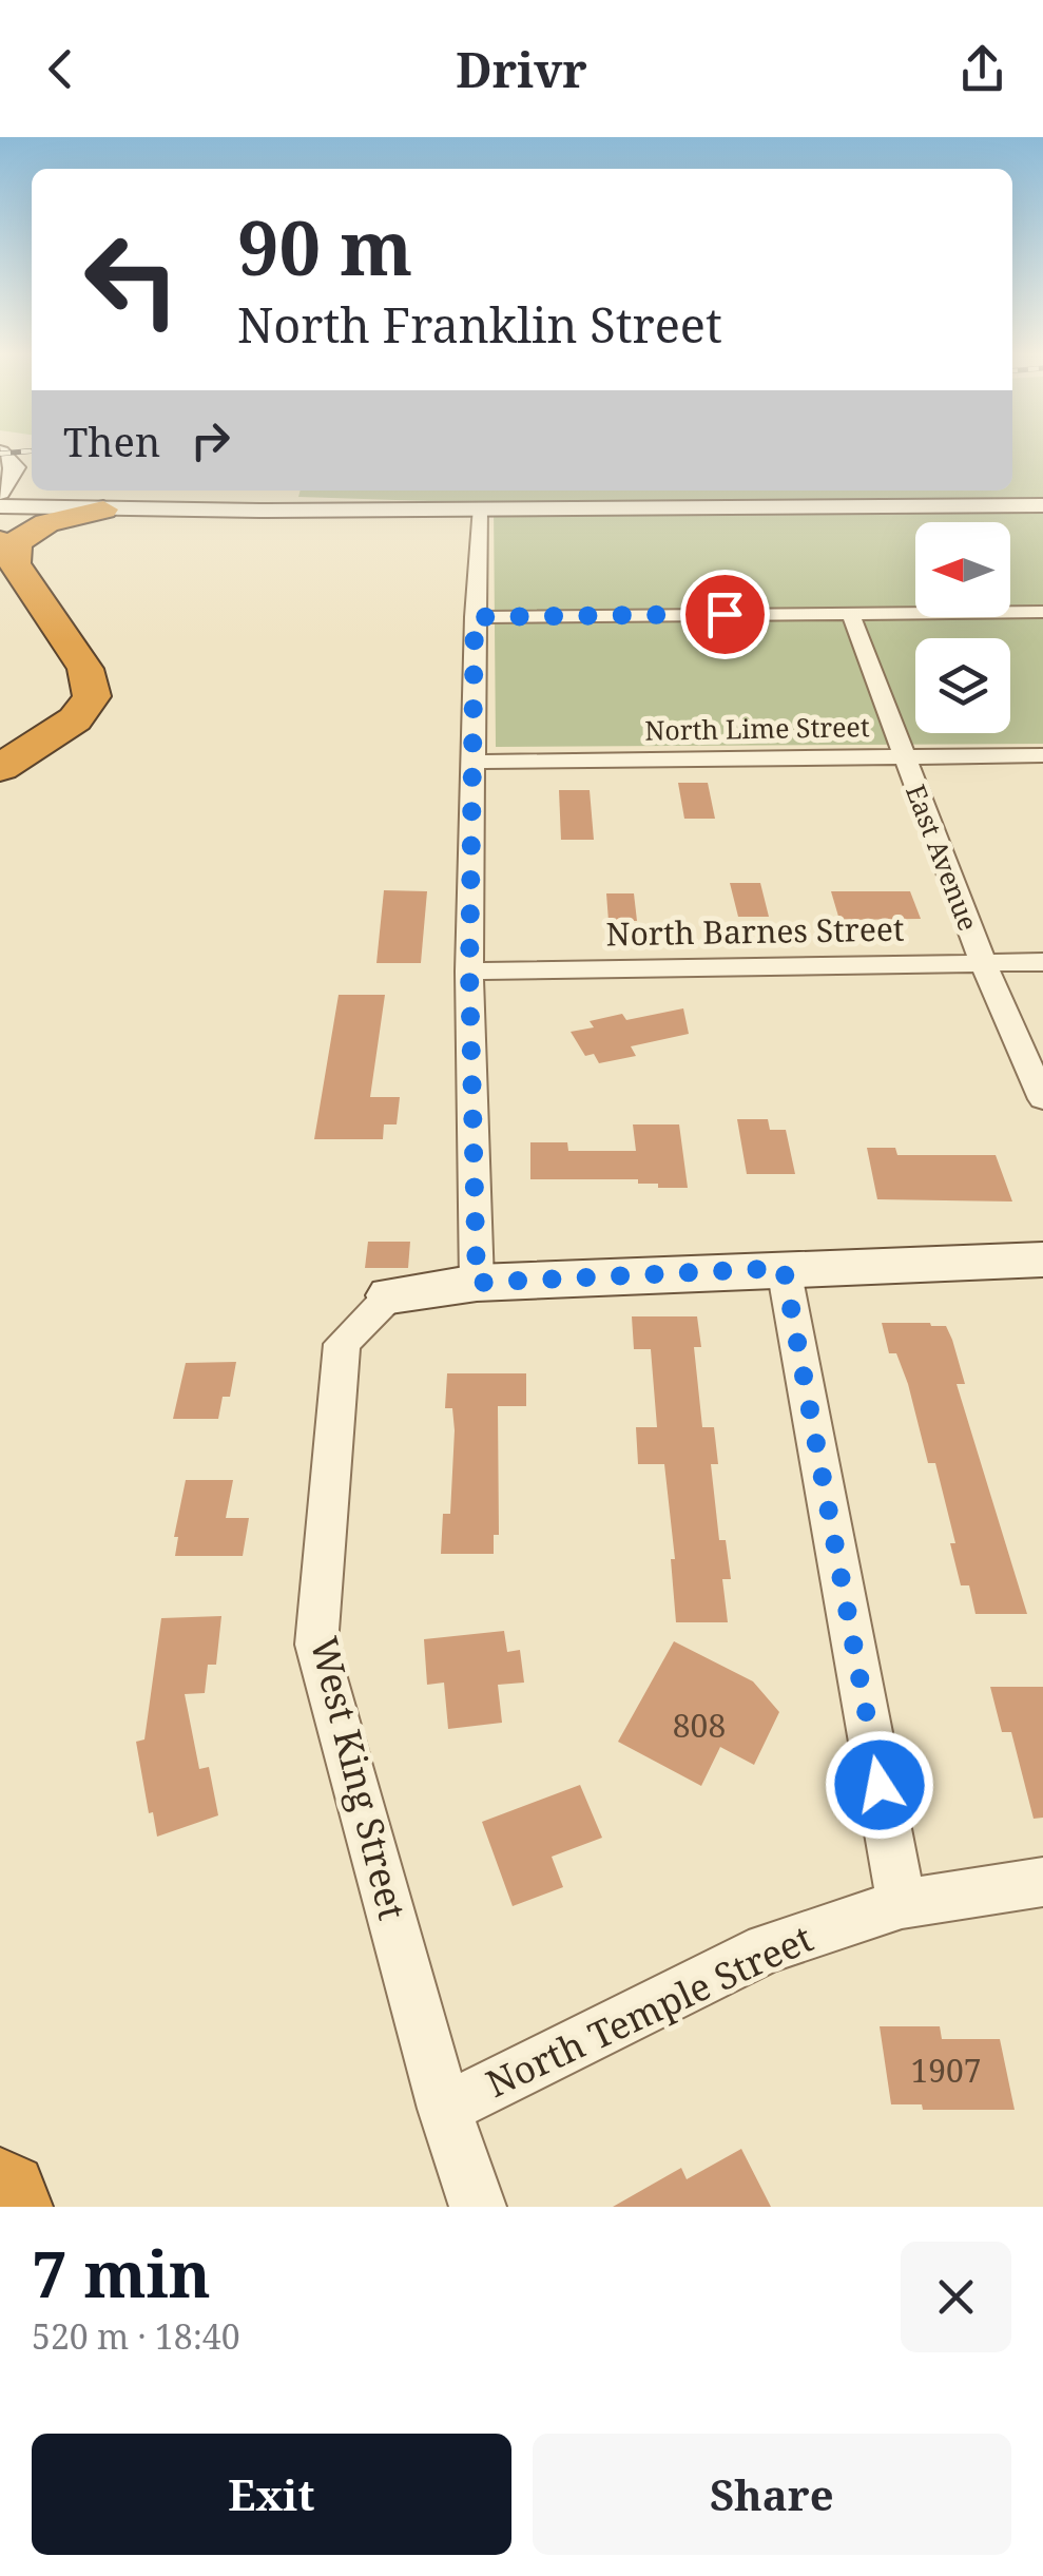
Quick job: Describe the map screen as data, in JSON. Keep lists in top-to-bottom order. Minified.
{"streets":{"street":["North Lime Street","East Avenue","North Barnes Street","West King Street","North Temple Street"]},"crossings":[["North Lime Street","East Avenue"],["East Avenue","North Barnes Street"],["West King Street","North Temple Street"]],"house_numbers":["808","1907"],"north":"left","page":{"header":"Drivr","turn":["90 m","North Franklin Street"],"then":"Then","heading":["7 min","520 m · 18:40"],"buttons":["Exit","Share"]}}
